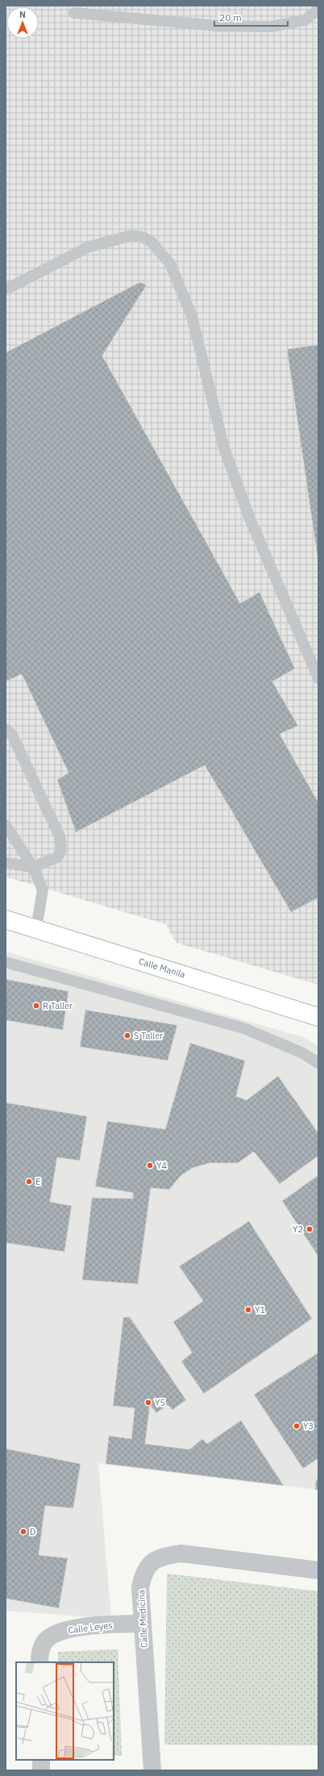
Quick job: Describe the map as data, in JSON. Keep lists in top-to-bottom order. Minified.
{"streets":{"street":["Calle Manila","Calle Medicina","Calle Leyes"]},"crossings":[["Calle Medicina","Calle Leyes"]],"places":["R Taller","S Taller","Y4","E","Y2","Y1","Y5","Y3","D"],"scale_bar":"20 m","north":"top"}
